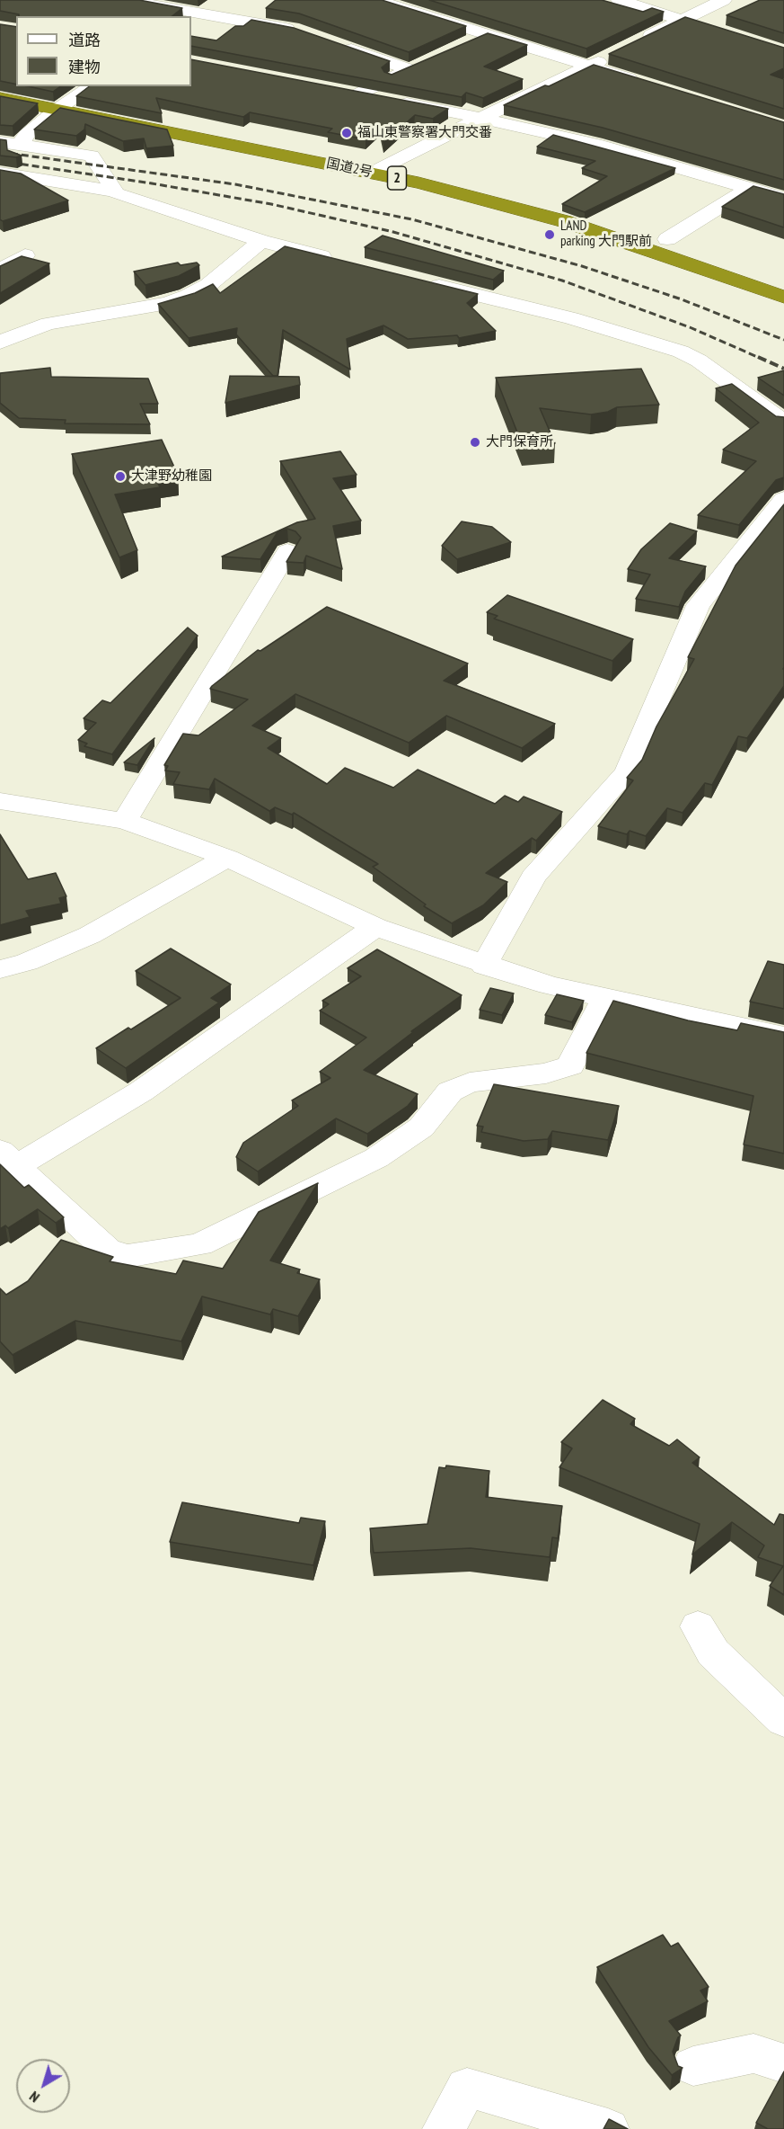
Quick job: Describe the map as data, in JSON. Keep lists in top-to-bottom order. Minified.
{"streets":{"highway":["国道2号","2"]},"places":["福山東警察署大門交番","LAND parking 大門駅前","大門保育所","大津野幼稚園"],"legend":["道路","建物"],"north":"bottom left"}
